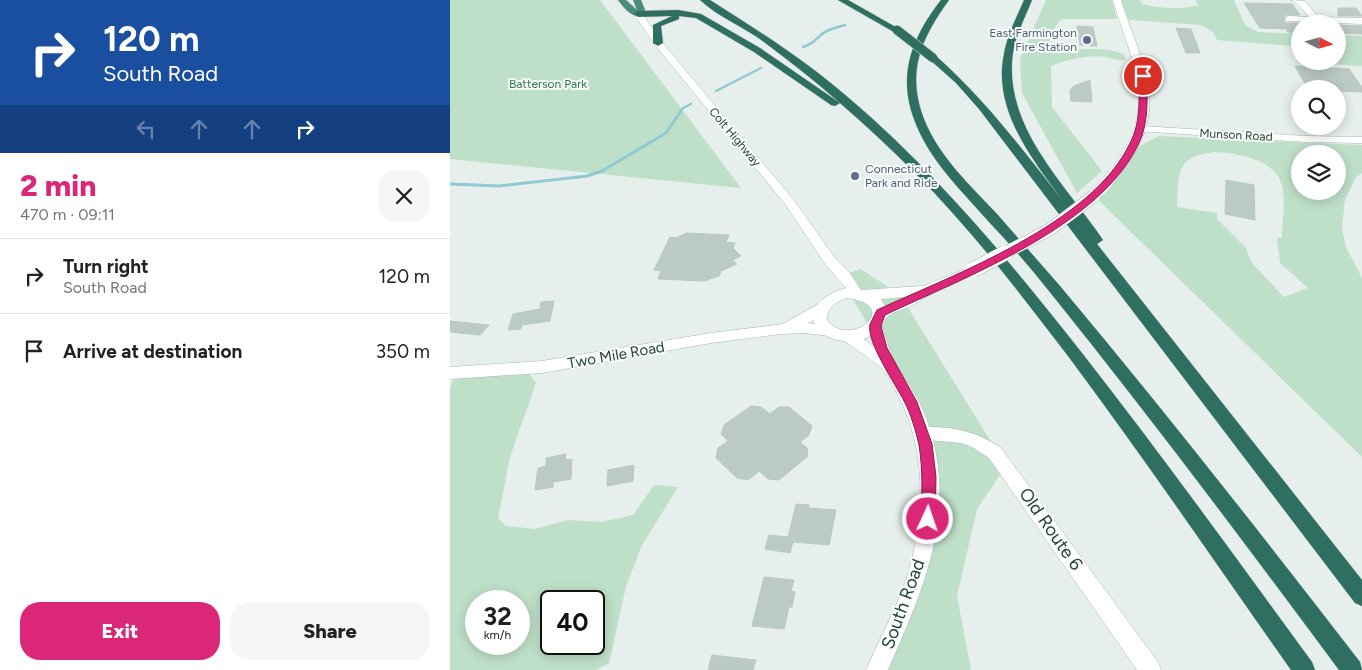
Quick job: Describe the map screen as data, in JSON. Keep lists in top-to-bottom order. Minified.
{"streets":{"highway":["Colt Highway"],"main road":["Munson Road","Two Mile Road","Old Route 6","South Road"]},"crossings":[["Colt Highway","Two Mile Road"],["Colt Highway","South Road"],["Two Mile Road","South Road"],["Old Route 6","South Road"]],"parks":["Batterson Park"],"places":["East Farmington Fire Station","Connecticut Park and Ride"],"north":"right","page":{"turn":["120 m","South Road"],"heading":["2 min","470 m · 09:11"],"list":[{"name":"Turn right","note":"South Road","value":"120 m"},{"name":"Arrive at destination","value":"350 m"}],"speed":"32 km/h","limit":"40","buttons":["Exit","Share"]}}
